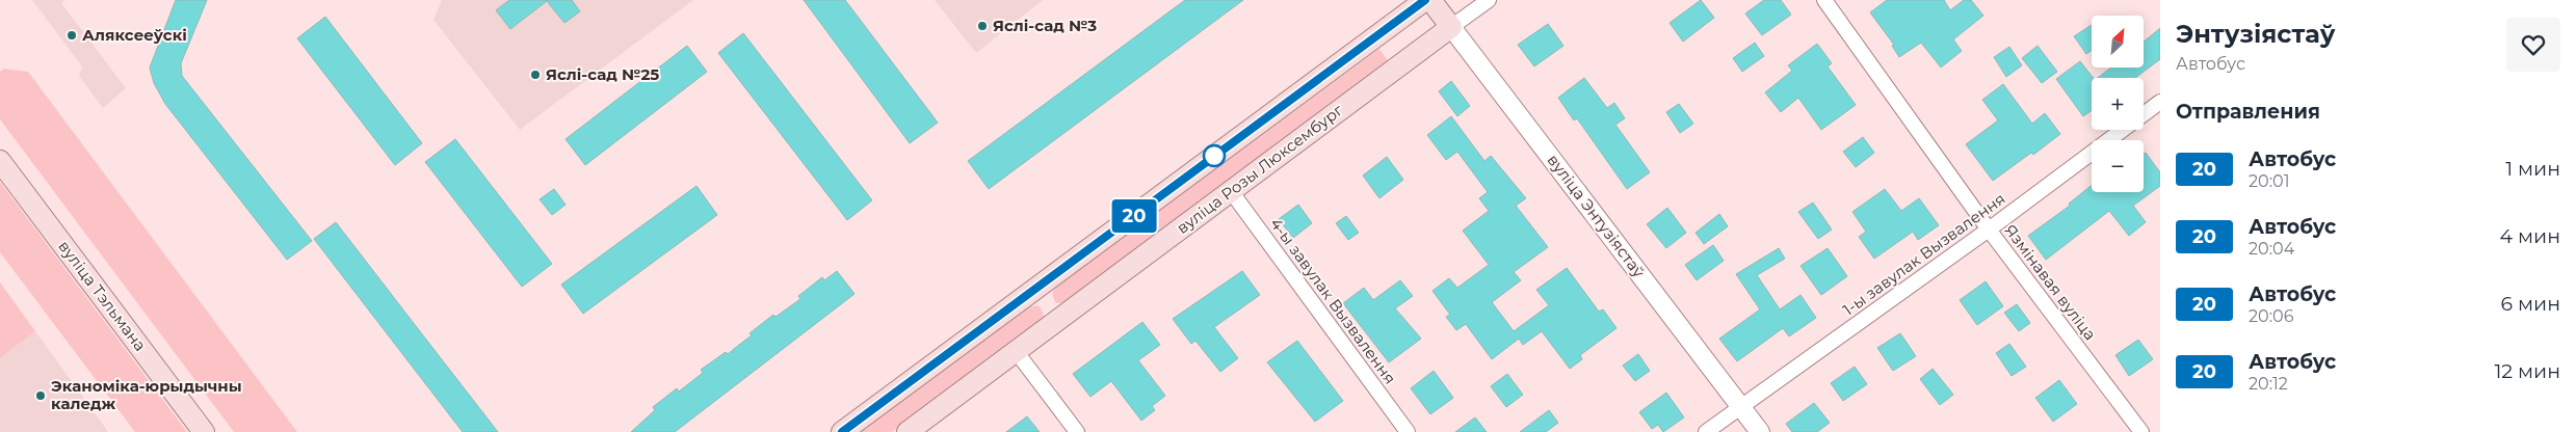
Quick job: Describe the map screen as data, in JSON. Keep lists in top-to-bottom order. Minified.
{"streets":{"main road":["вуліца Розы Люксембург","вуліца Энтузіястаў","вуліца Тэльмана"],"street":["1-ы завулак Вызвалення","Язмінавая вуліца","4-ы завулак Вызвалення"]},"crossings":[["вуліца Розы Люксембург","вуліца Энтузіястаў"],["вуліца Розы Люксембург","4-ы завулак Вызвалення"],["вуліца Энтузіястаў","1-ы завулак Вызвалення"],["1-ы завулак Вызвалення","Язмінавая вуліца"]],"places":["Яслі-сад №3","Аляксееўскі","Яслі-сад №25","Эканоміка-юрыдычны каледж"],"lines":["bus line 20"],"north":"top right","page":{"on_map":"20","heading":[["Энтузіястаў","Автобус"],"Отправления"],"map_buttons":["+","−"],"list":[{"mark":"20","name":"Автобус","note":"20:01","value":"1 мин"},{"mark":"20","name":"Автобус","note":"20:04","value":"4 мин"},{"mark":"20","name":"Автобус","note":"20:06","value":"6 мин"},{"mark":"20","name":"Автобус","note":"20:12","value":"12 мин"}]}}
